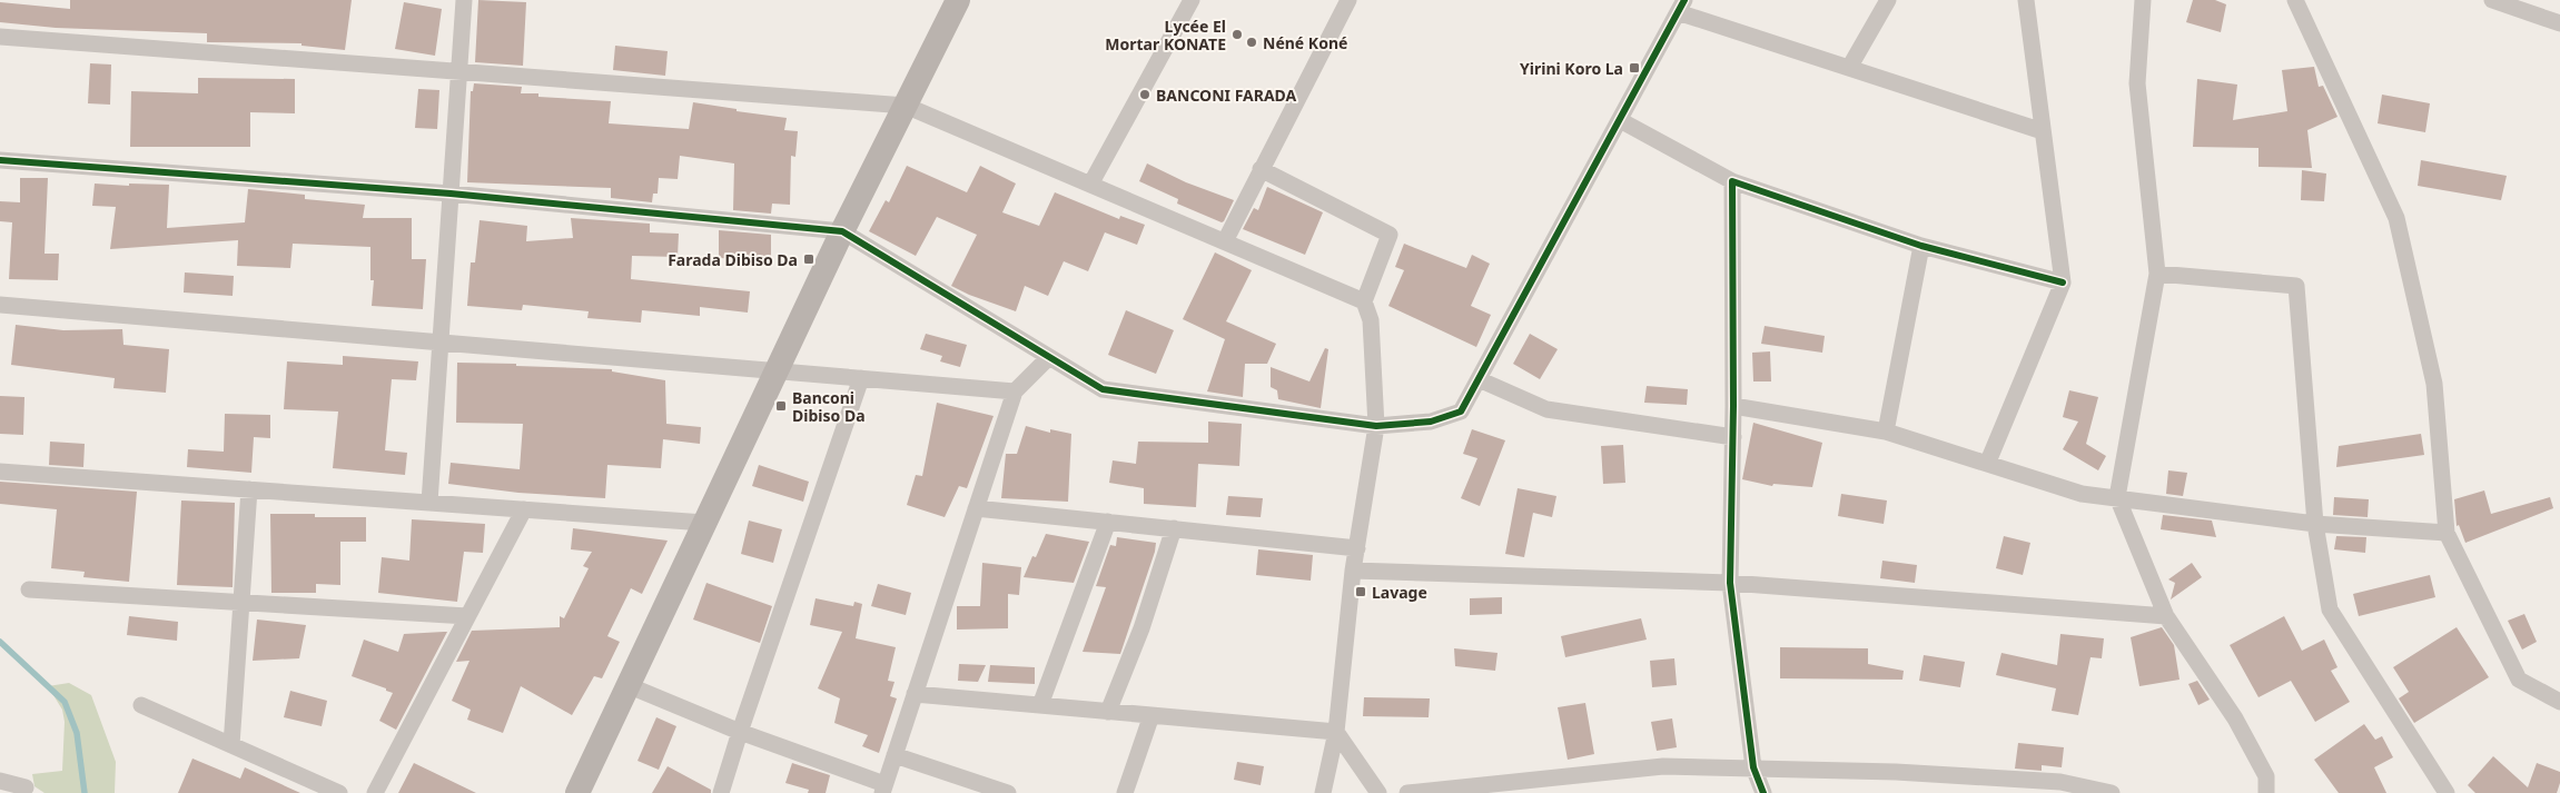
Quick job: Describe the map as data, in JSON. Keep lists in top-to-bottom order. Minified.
{"places":{"other":["Lycée El Mortar KONATE","Néné Koné","BANCONI FARADA"],"transit":["Yirini Koro La","Farada Dibiso Da","Banconi Dibiso Da","Lavage"]}}
